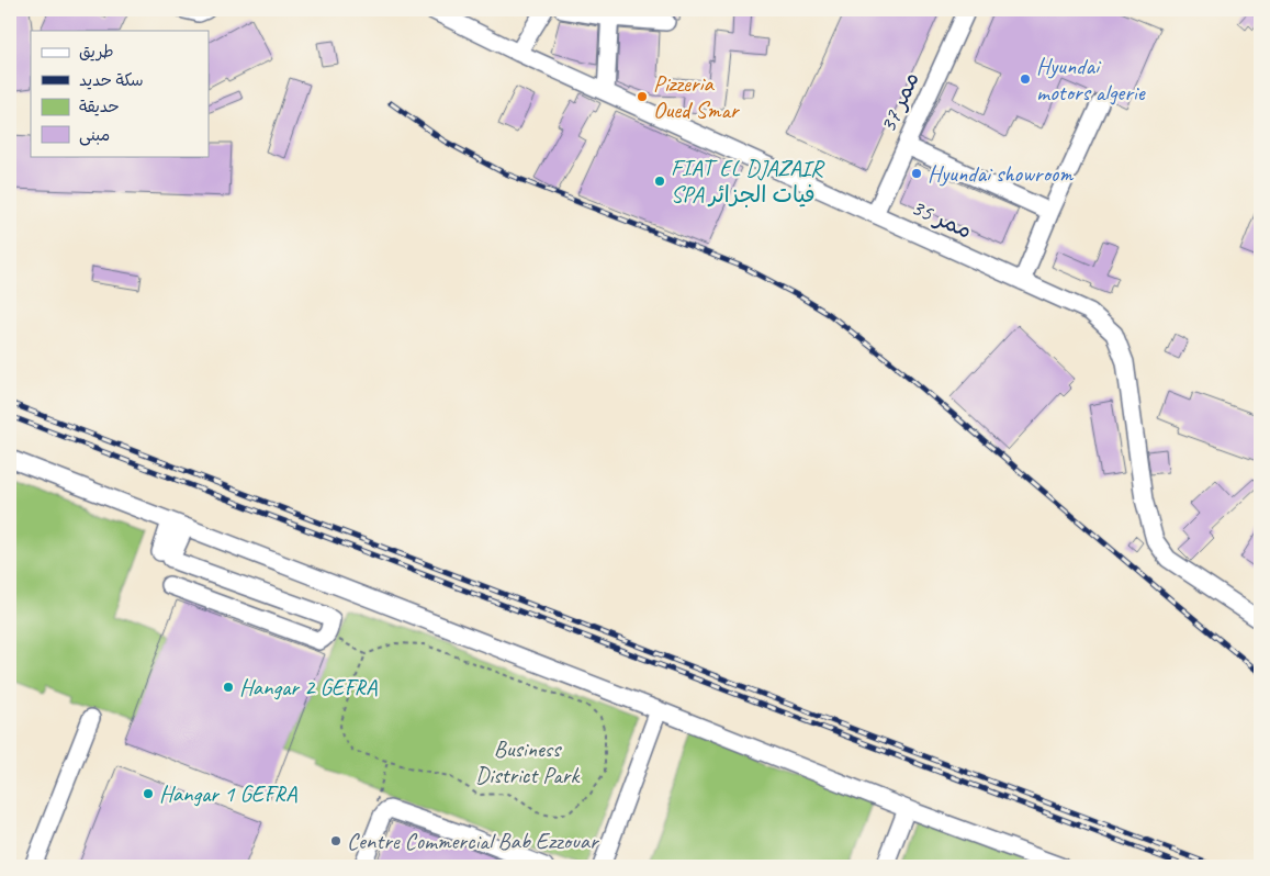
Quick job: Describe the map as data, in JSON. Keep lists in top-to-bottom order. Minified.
{"streets":{"street":["ممر 37","ممر 35"]},"crossings":[["ممر 37","ممر 35"]],"parks":["Business District Park"],"places":["Hyundai motors algerie","Pizzeria Oued Smar","Hyundai showroom","FIAT EL DJAZAIR SPA فيات الجزائر","Hangar 2 GEFRA","Hangar 1 GEFRA","Centre Commercial Bab Ezzouar"],"legend":["طريق","سكة حديد","حديقة","مبنى"]}
